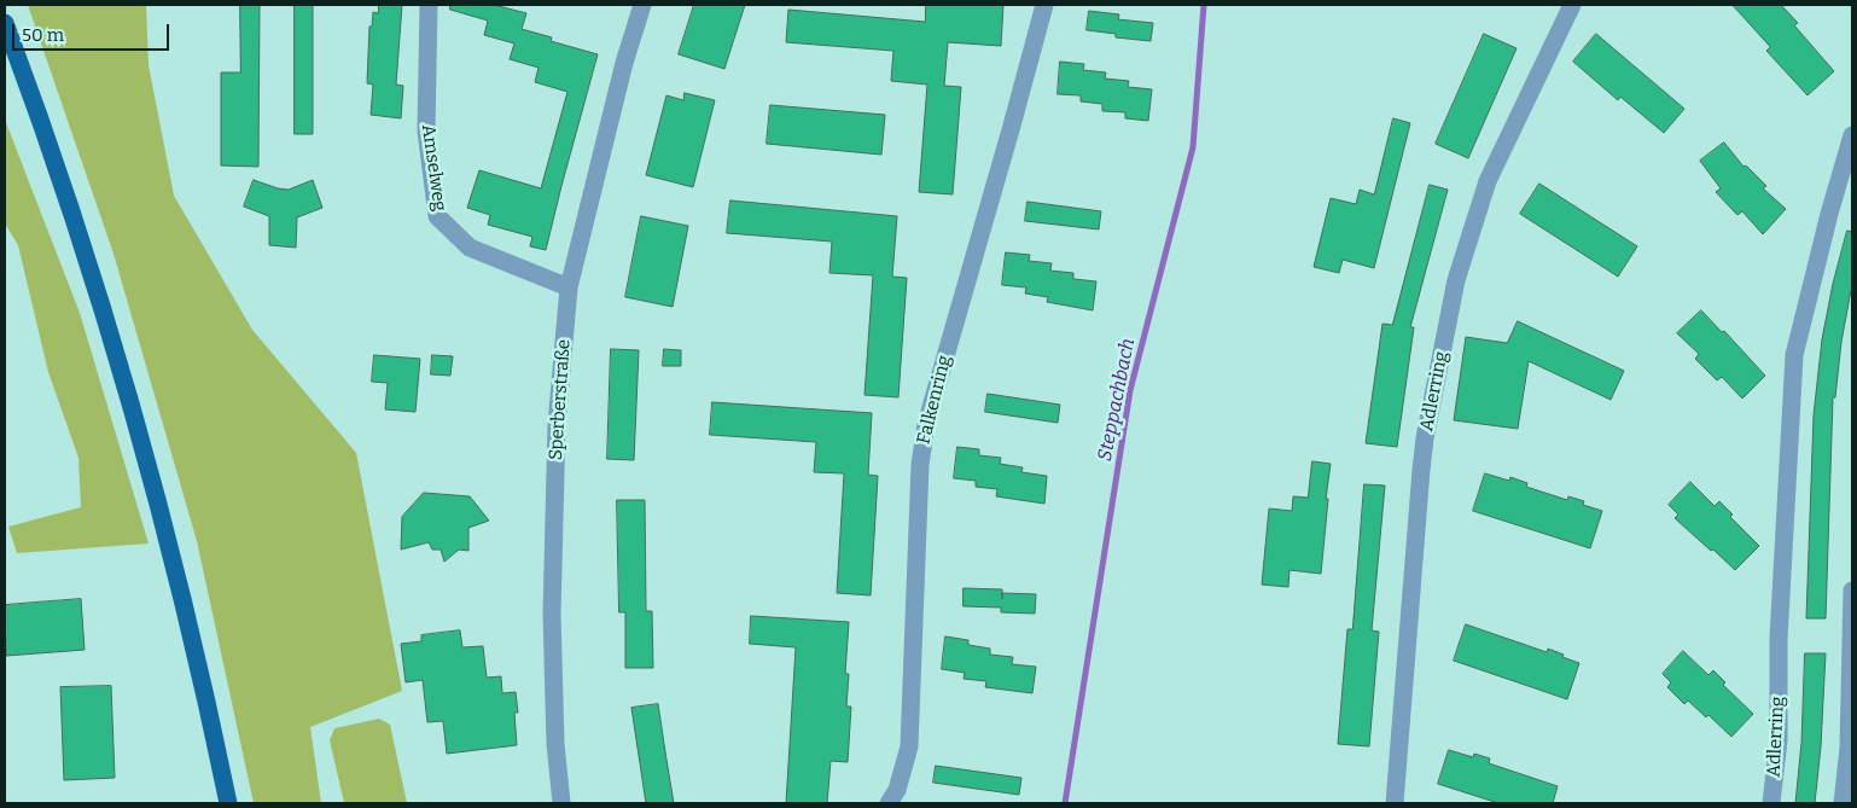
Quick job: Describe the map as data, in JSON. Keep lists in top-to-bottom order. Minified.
{"streets":{"street":["Amselweg","Adlerring","Sperberstraße","Falkenring"]},"crossings":[["Amselweg","Sperberstraße"]],"water":["Steppachbach"],"scale_bar":"50 m"}
